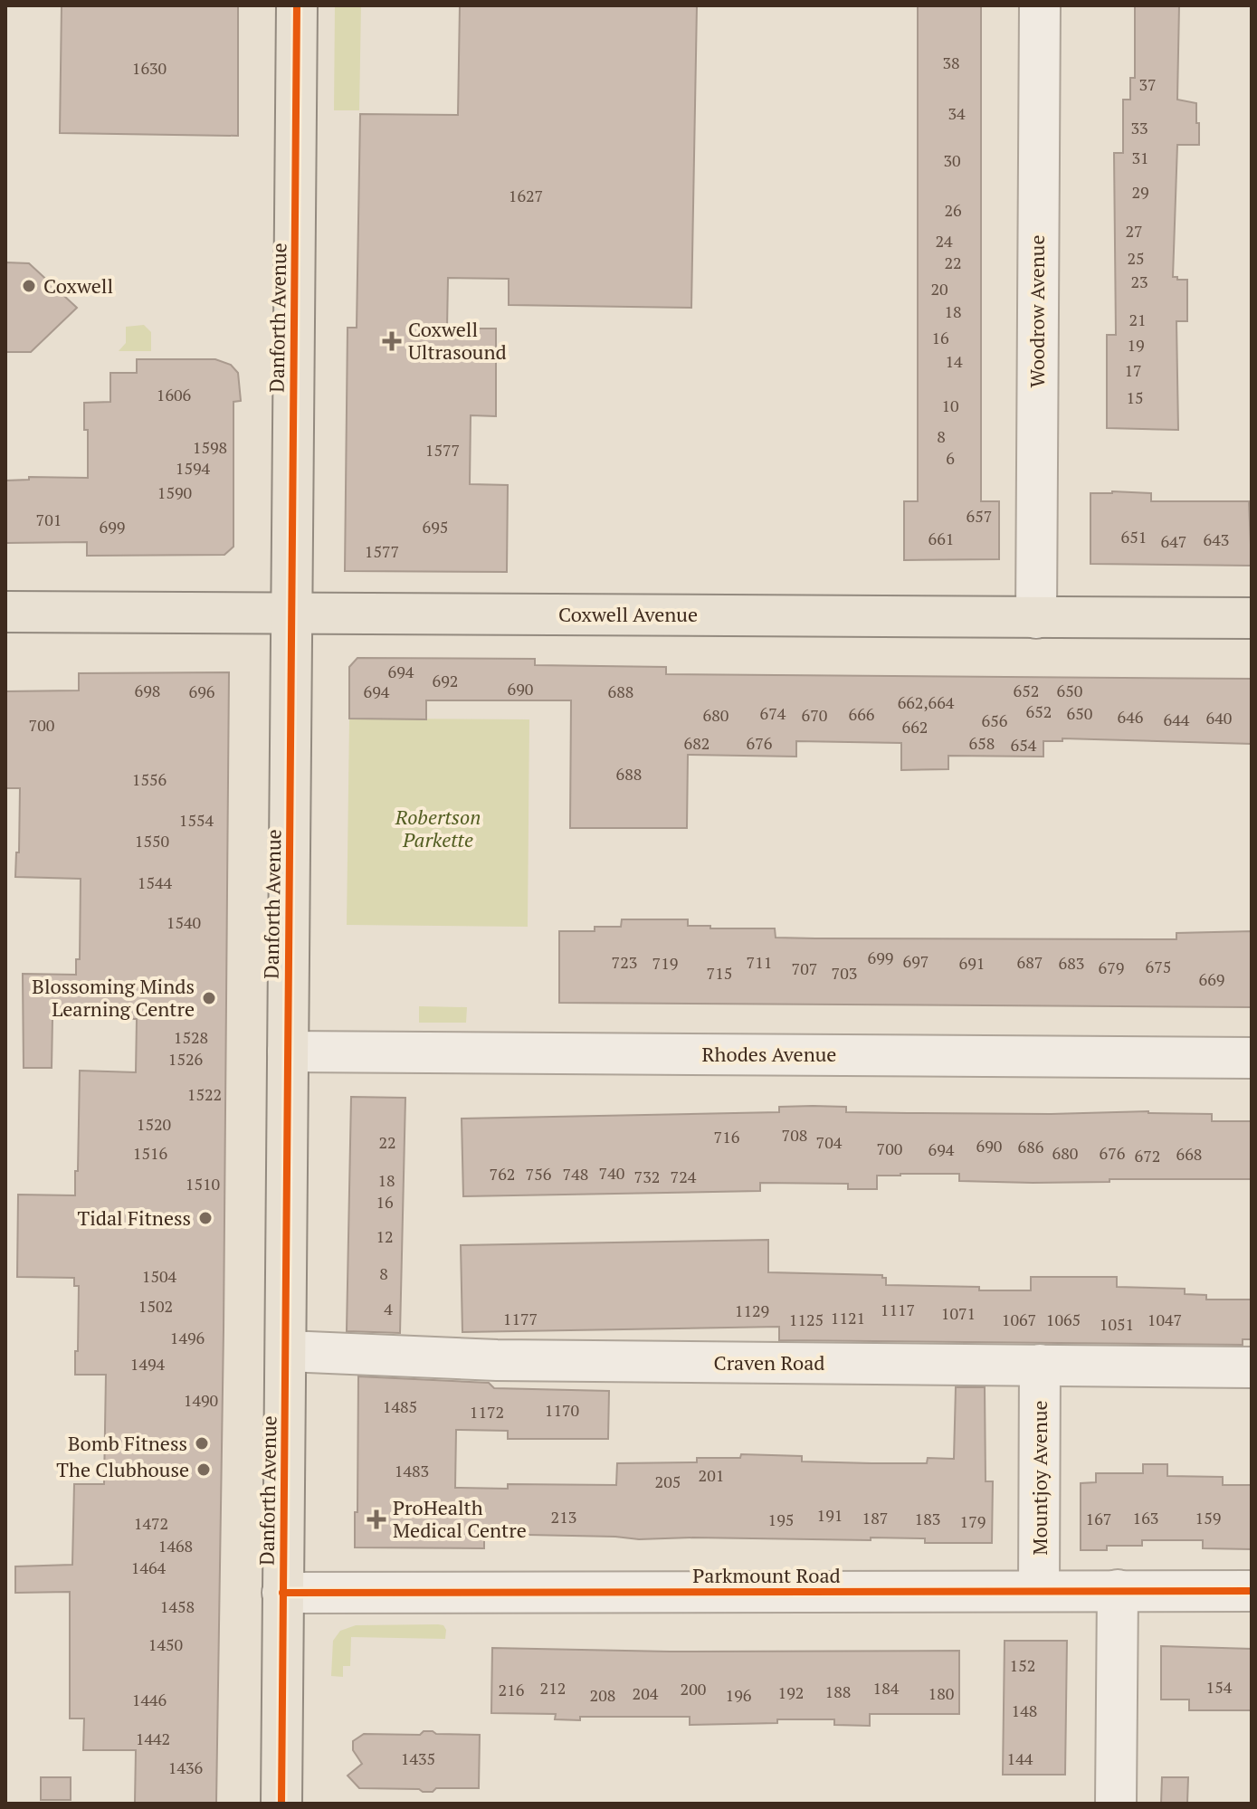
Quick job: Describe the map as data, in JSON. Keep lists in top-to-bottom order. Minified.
{"streets":{"main road":["Danforth Avenue","Coxwell Avenue"],"street":["Woodrow Avenue","Rhodes Avenue","Craven Road","Mountjoy Avenue","Parkmount Road"]},"crossings":[["Woodrow Avenue","Coxwell Avenue"],["Danforth Avenue","Coxwell Avenue"],["Danforth Avenue","Rhodes Avenue"],["Danforth Avenue","Craven Road"],["Danforth Avenue","Parkmount Road"],["Craven Road","Mountjoy Avenue"],["Mountjoy Avenue","Parkmount Road"]],"parks":["Robertson Parkette"],"places":{"other":["Coxwell","Blossoming Minds Learning Centre","Tidal Fitness","Bomb Fitness","The Clubhouse"],"health":["Coxwell Ultrasound","ProHealth Medical Centre"]},"house_numbers":["38","1630","37","34","33","31","30","29","1627","26","27","24","25","22","23","20","18","21","16","19","14","17","1606","15","10","8","1598","1577","6","1594","1590","657","701","699","695","651","661","643","647","1577","694","692","690","698","652","650","696","694","688","662,664","652","674","650","666","680","670","646","640","644","656","700","662","682","676","658","654","688","1556","1554","1550","1544","1540","699","697","723","711","687","719","691","683","675","679","707","715","703","669","1528","1526","1522","1520","708","716","22","704","690","686","700","694","1516","680","676","668","672","740","762","756","748","732","724","18","1510","16","12","8","1504","1502","4","1117","1129","1071","1121","1177","1125","1067","1065","1047","1051","1496","1494","1490","1485","1170","1172","1483","201","205","191","213","187","163","159","183","167","195","179","1472","1468","1464","1458","1450","152","154","212","184","200","216","188","192","204","180","208","196","1446","148","1442","1435","144","1436"]}
